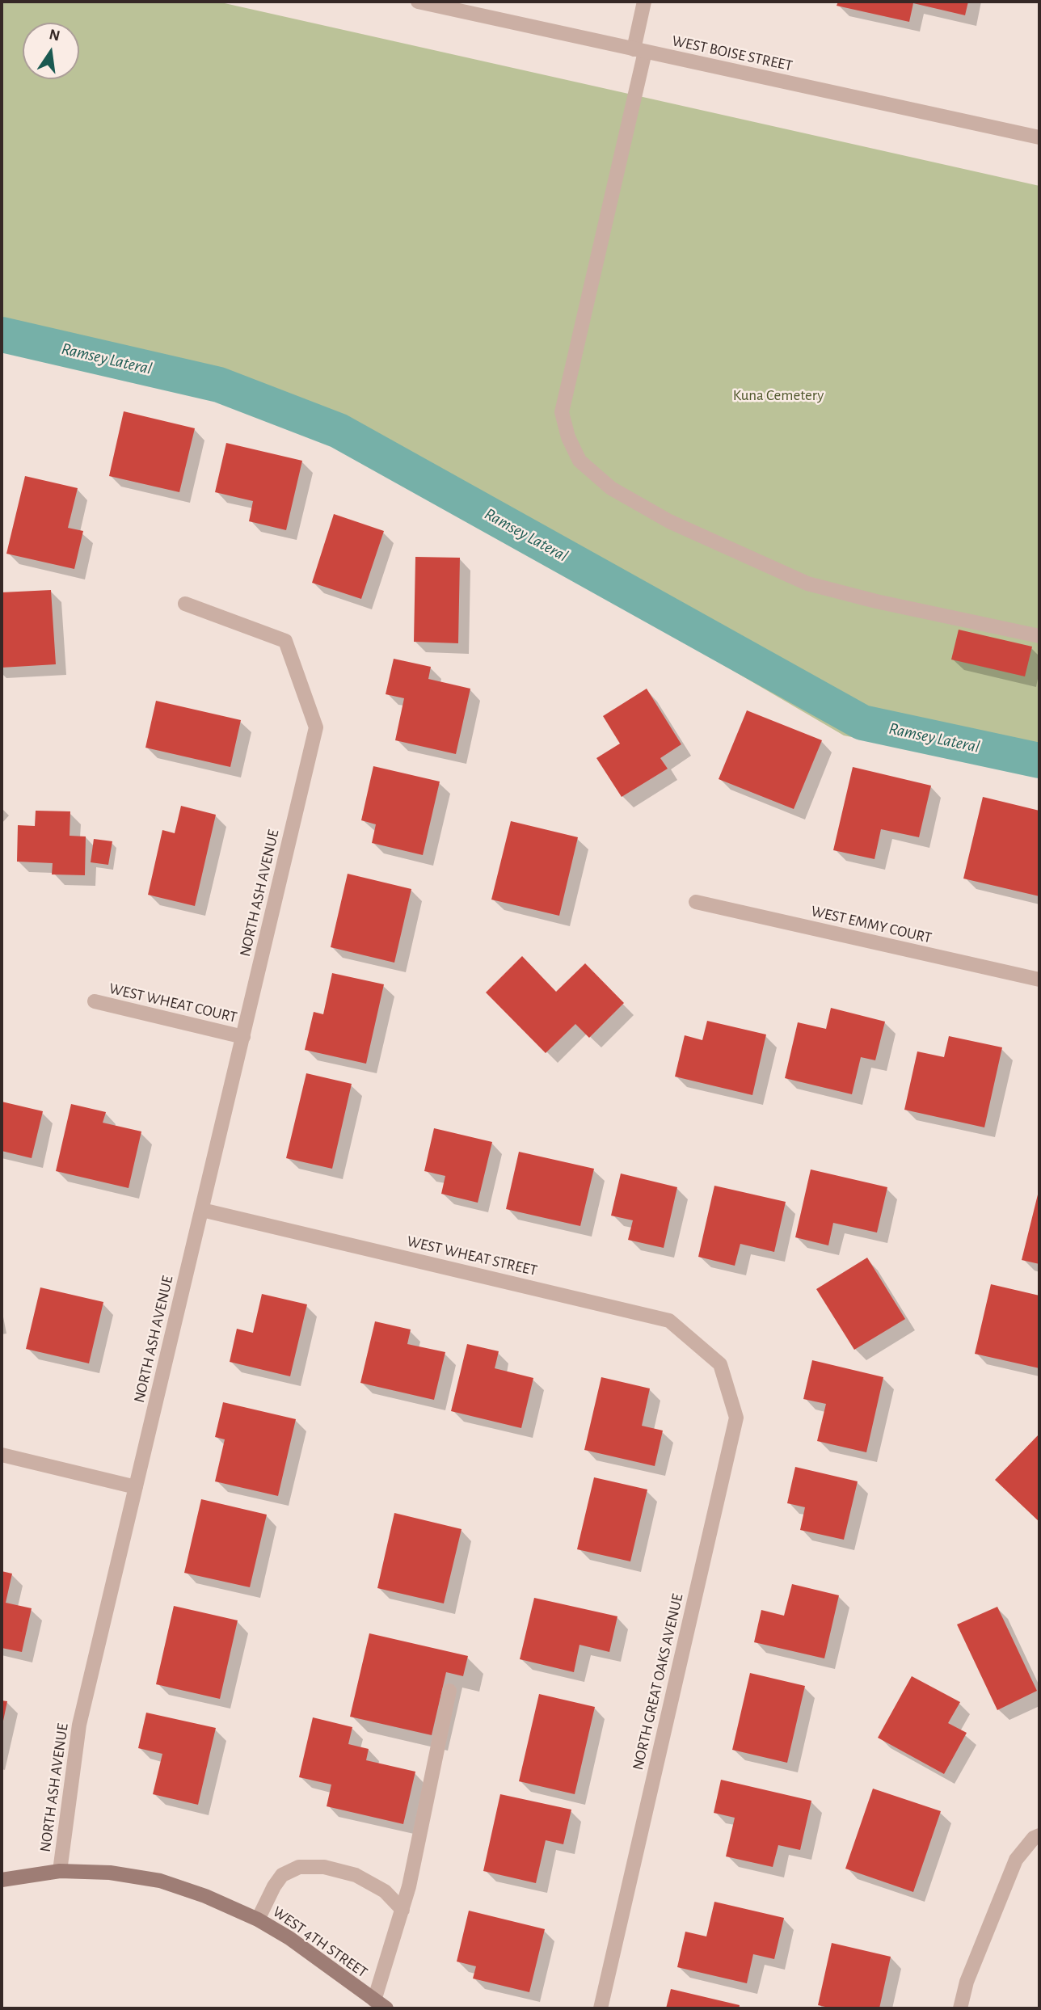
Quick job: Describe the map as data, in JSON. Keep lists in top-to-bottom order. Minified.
{"streets":{"main road":["WEST 4TH STREET"],"street":["WEST BOISE STREET","NORTH ASH AVENUE","WEST EMMY COURT","WEST WHEAT COURT","WEST WHEAT STREET","NORTH GREAT OAKS AVENUE"]},"crossings":[["NORTH ASH AVENUE","WEST WHEAT COURT"],["NORTH ASH AVENUE","WEST WHEAT STREET"],["NORTH ASH AVENUE","WEST 4TH STREET"],["WEST WHEAT STREET","NORTH GREAT OAKS AVENUE"]],"water":["Ramsey Lateral"],"parks":["Kuna Cemetery"],"north":"top"}
